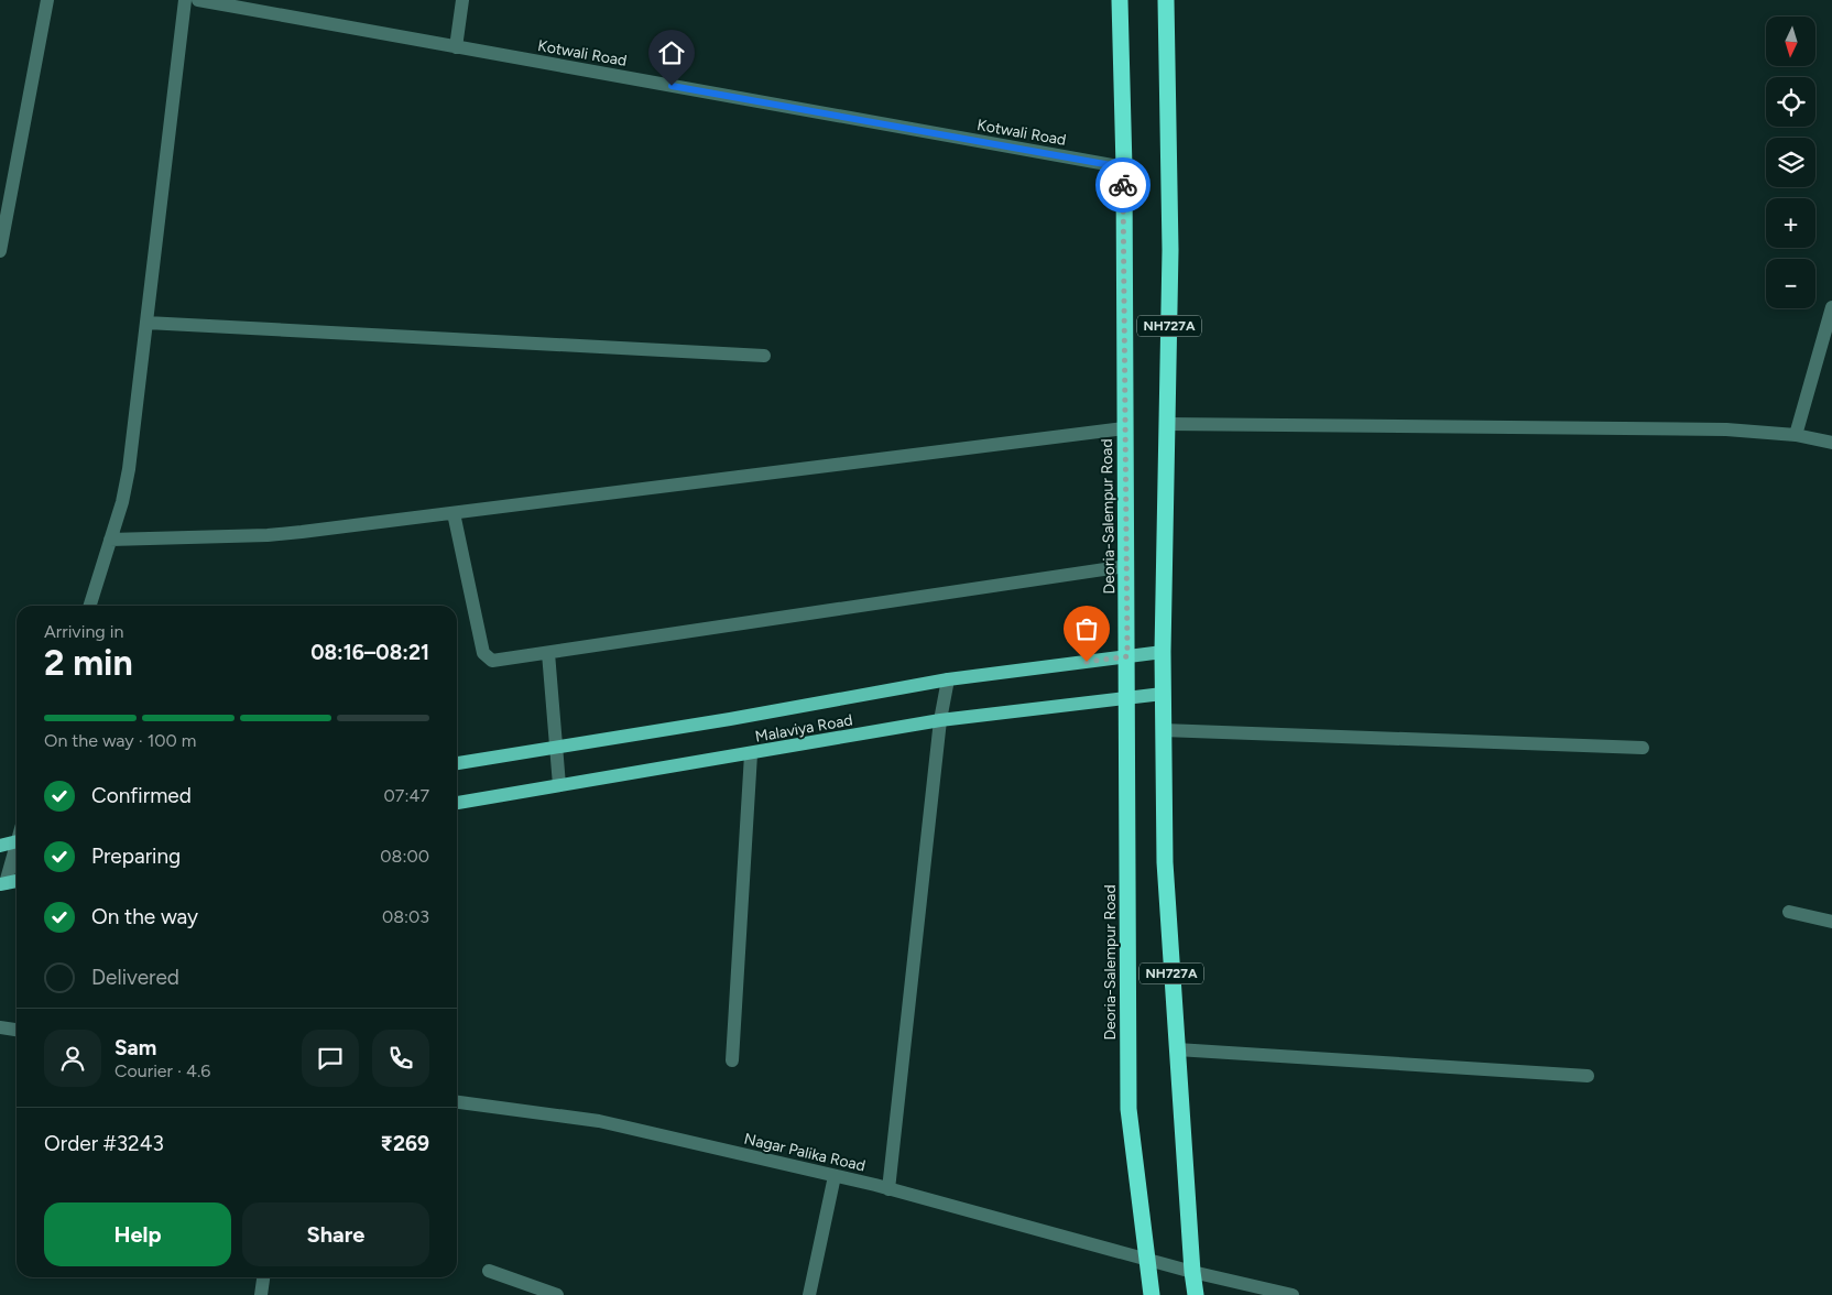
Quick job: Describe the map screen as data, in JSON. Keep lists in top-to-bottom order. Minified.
{"streets":{"highway":["NH727A","Deoria-Salempur Road"],"main road":["Malaviya Road"],"street":["Kotwali Road","Nagar Palika Road"]},"crossings":[["Kotwali Road","Deoria-Salempur Road"],["NH727A","Malaviya Road"],["NH727A","Nagar Palika Road"],["Deoria-Salempur Road","Malaviya Road"],["Deoria-Salempur Road","Nagar Palika Road"]],"north":"bottom","page":{"map_buttons":["+","−"],"heading":["2 min","Arriving in","08:16–08:21"],"panel":["Sam","Courier · 4.6","Order #3243","₹269"],"bar":"On the way · 100 m","list":[["Confirmed","07:47"],["Preparing","08:00"],["On the way","08:03"],"Delivered"],"buttons":["Help","Share"]}}
